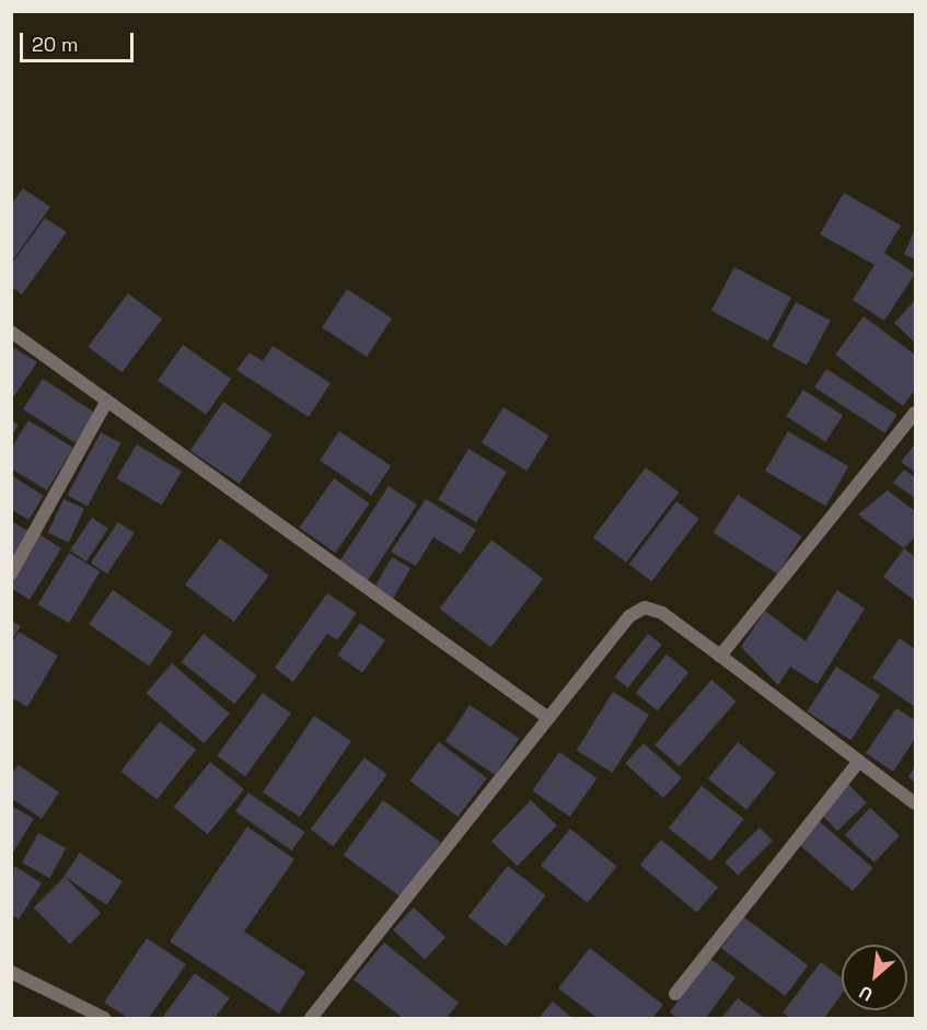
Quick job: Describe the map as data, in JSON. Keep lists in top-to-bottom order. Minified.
{"scale_bar":"20 m","north":"bottom left"}
